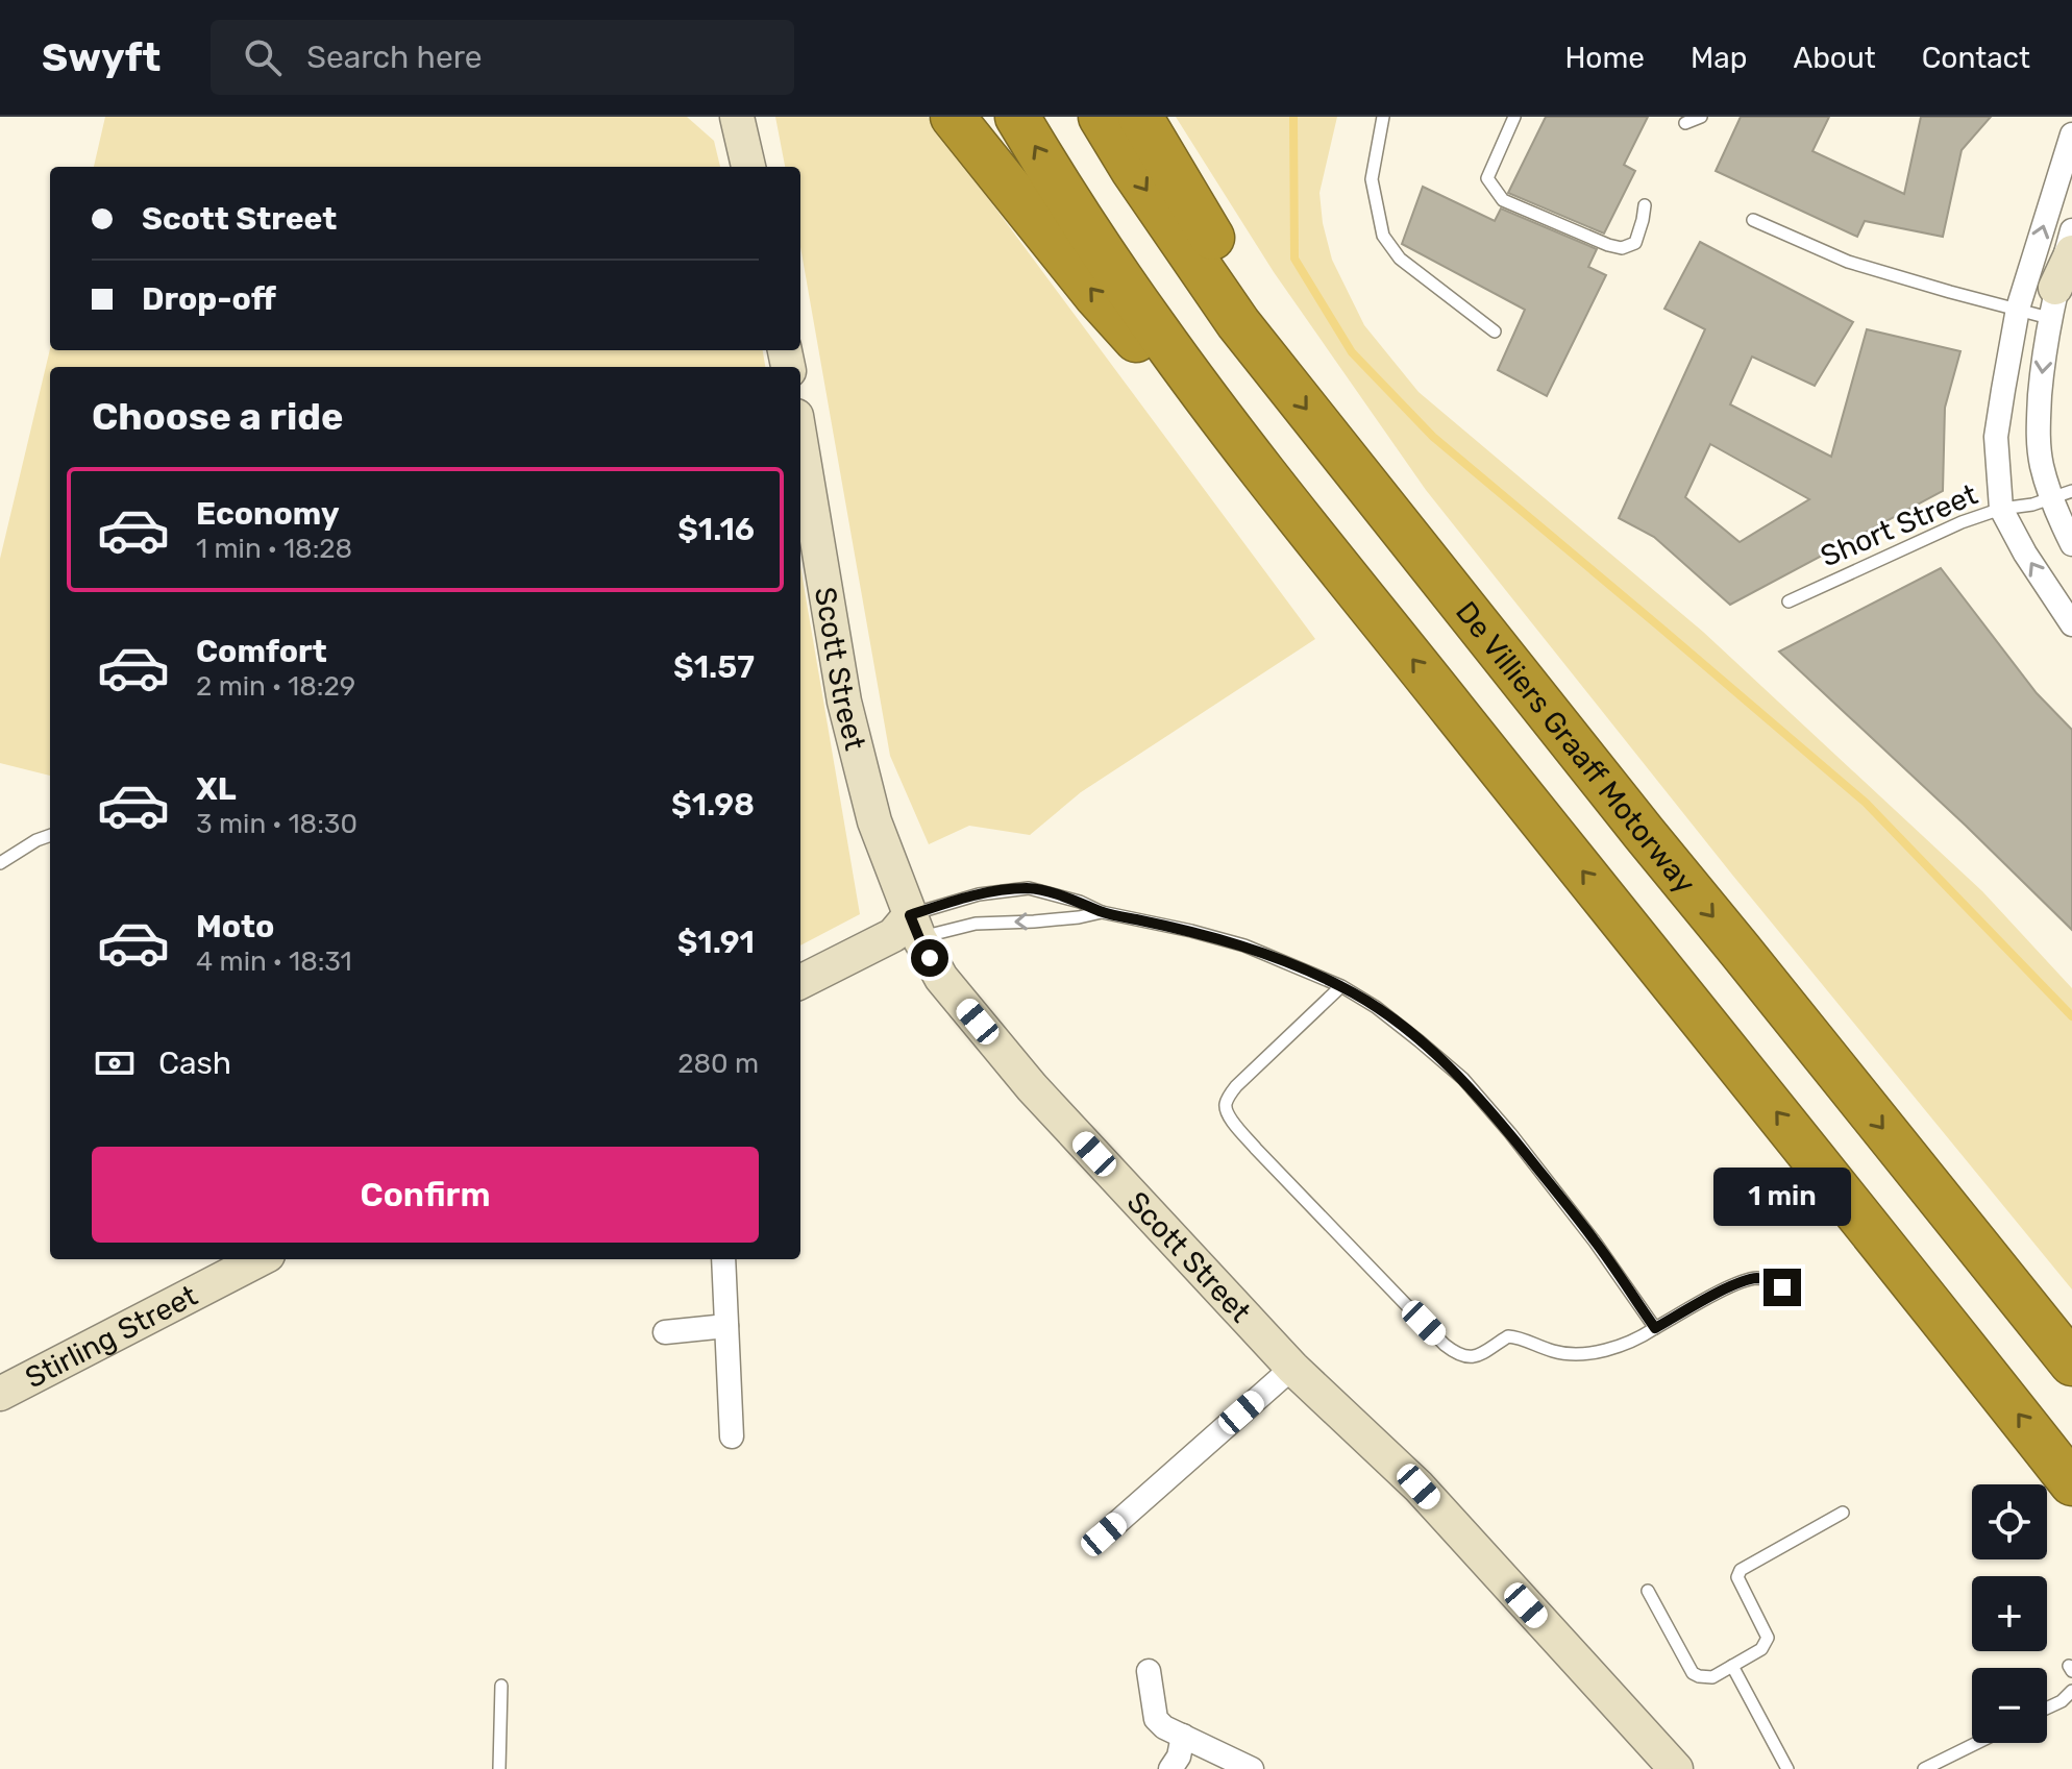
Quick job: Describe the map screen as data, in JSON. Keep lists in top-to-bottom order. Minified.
{"streets":{"highway":["De Villiers Graaff Motorway"],"street":["Scott Street","Stirling Street"],"lane":["Short Street"]},"page":{"header":"Swyft","search":"Search here","nav":["Home","Map","About","Contact"],"banner":["Scott Street","Drop-off"],"heading":"Choose a ride","list":[{"name":"Economy","note":"1 min · 18:28","value":"$1.16"},{"name":"Comfort","note":"2 min · 18:29","value":"$1.57"},{"name":"XL","note":"3 min · 18:30","value":"$1.98"},{"name":"Moto","note":"4 min · 18:31","value":"$1.91"}],"pay":["Cash","280 m"],"buttons":"Confirm","bubble":"1 min","map_buttons":["+","−"]}}
